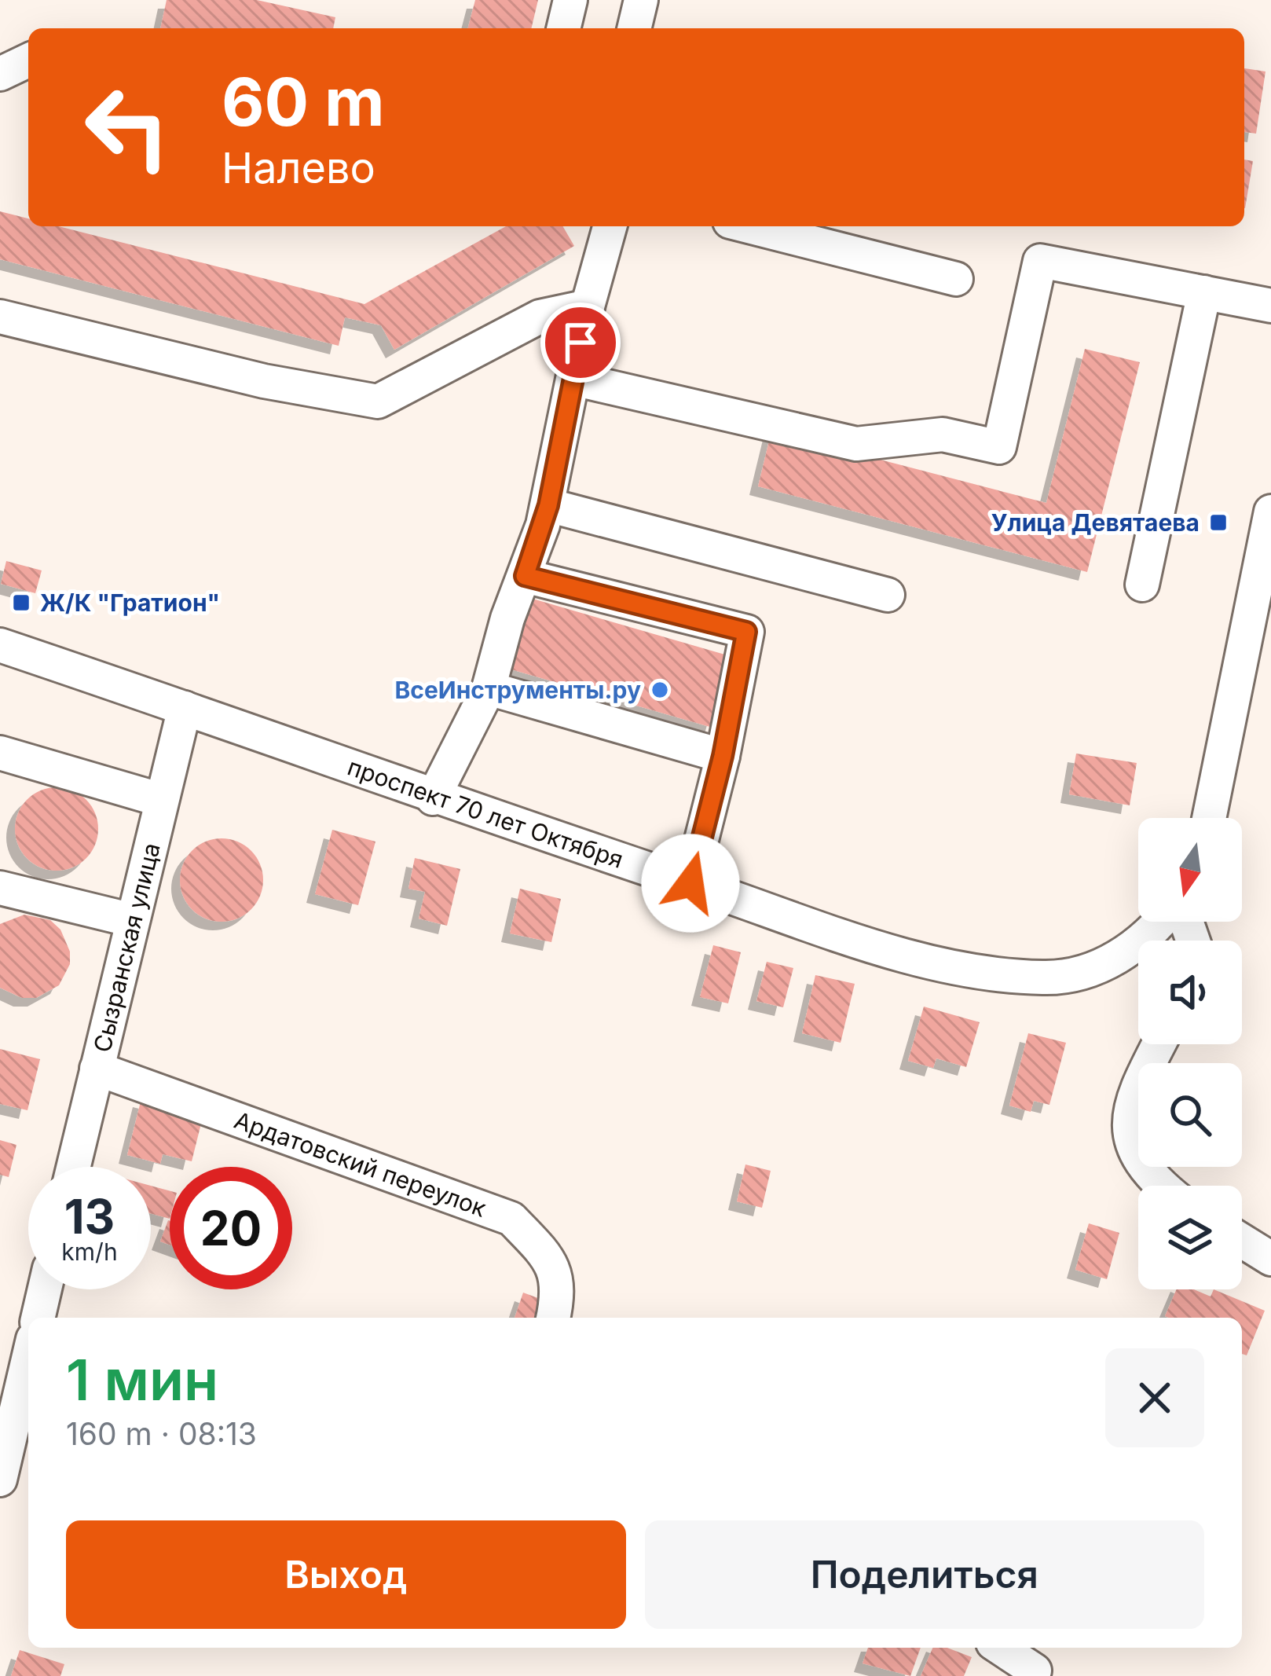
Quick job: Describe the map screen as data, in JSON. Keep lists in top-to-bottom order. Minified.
{"streets":{"street":["проспект 70 лет Октября","Сызранская улица","Ардатовский переулок"]},"crossings":[["проспект 70 лет Октября","Сызранская улица"],["Сызранская улица","Ардатовский переулок"]],"places":{"transit":["Улица Девятаева","Ж/К \"Гратион\""],"other":["ВсеИнструменты.ру"]},"north":"bottom","page":{"turn":["60 m","Налево"],"speed":"13 km/h","limit":"20","heading":["1 мин","160 m · 08:13"],"buttons":["Выход","Поделиться"]}}
